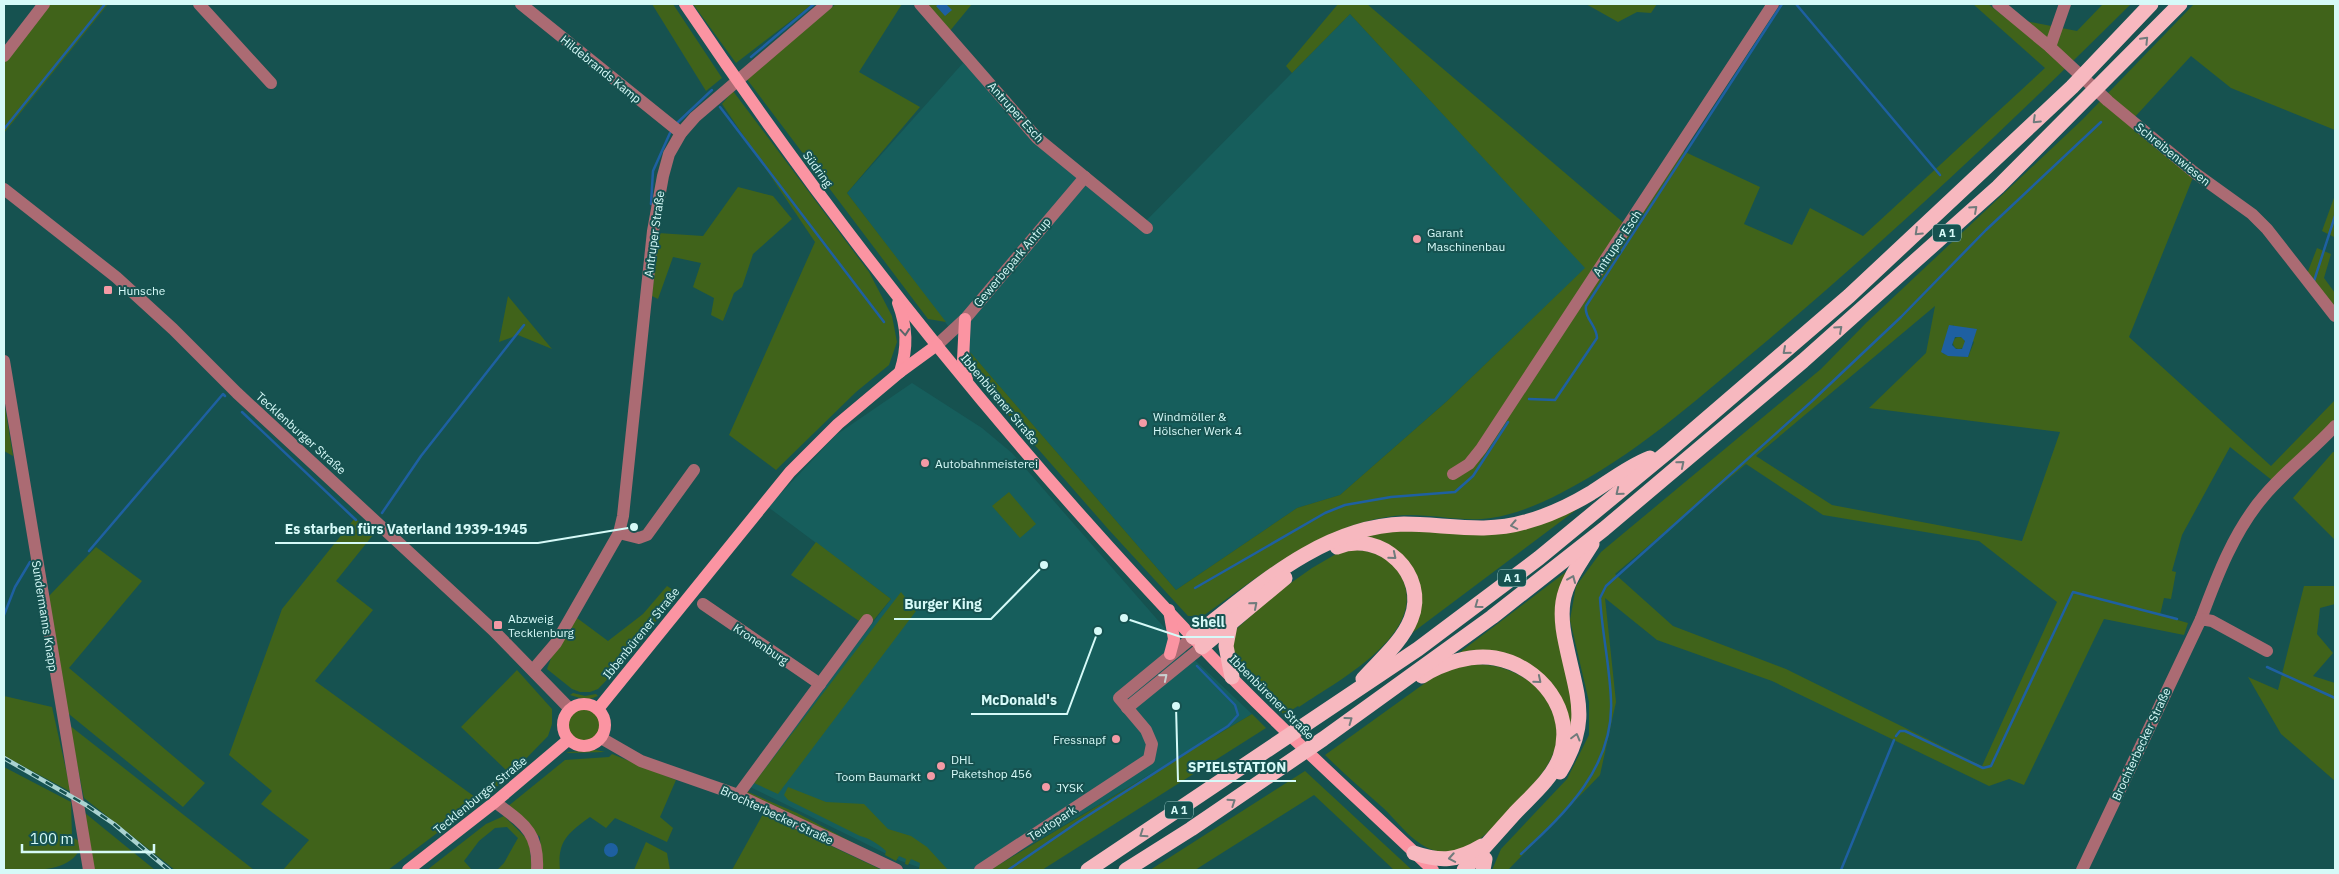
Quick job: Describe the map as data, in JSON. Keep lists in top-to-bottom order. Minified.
{"streets":{"highway":["A 1"],"main road":["Südring","Ibbenbürener Straße","Tecklenburger Straße"],"street":["Hildebrands Kamp","Antruper Esch","Schreibenwiesen","Antruper Straße","Gewerbepark Antrup","Sundermanns Knapp","Kronenburg","Brochterbecker Straße","Teutopark"]},"crossings":[["Hildebrands Kamp","Antruper Straße"],["Antruper Esch","Gewerbepark Antrup"],["Südring","Gewerbepark Antrup"],["Südring","Ibbenbürener Straße"],["Antruper Straße","Tecklenburger Straße"],["Gewerbepark Antrup","Ibbenbürener Straße"],["Ibbenbürener Straße","Tecklenburger Straße"],["Ibbenbürener Straße","Brochterbecker Straße"],["Tecklenburger Straße","Brochterbecker Straße"]],"places":{"other":["Garant Maschinenbau","Windmöller & Hölscher Werk 4","Autobahnmeisterei","Es starben fürs Vaterland 1939-1945","Burger King","Shell","McDonald's","SPIELSTATION","Fressnapf","DHL Paketshop 456","Toom Baumarkt","JYSK"],"transit":["Hunsche","Abzweig Tecklenburg"]},"scale_bar":"100 m"}
